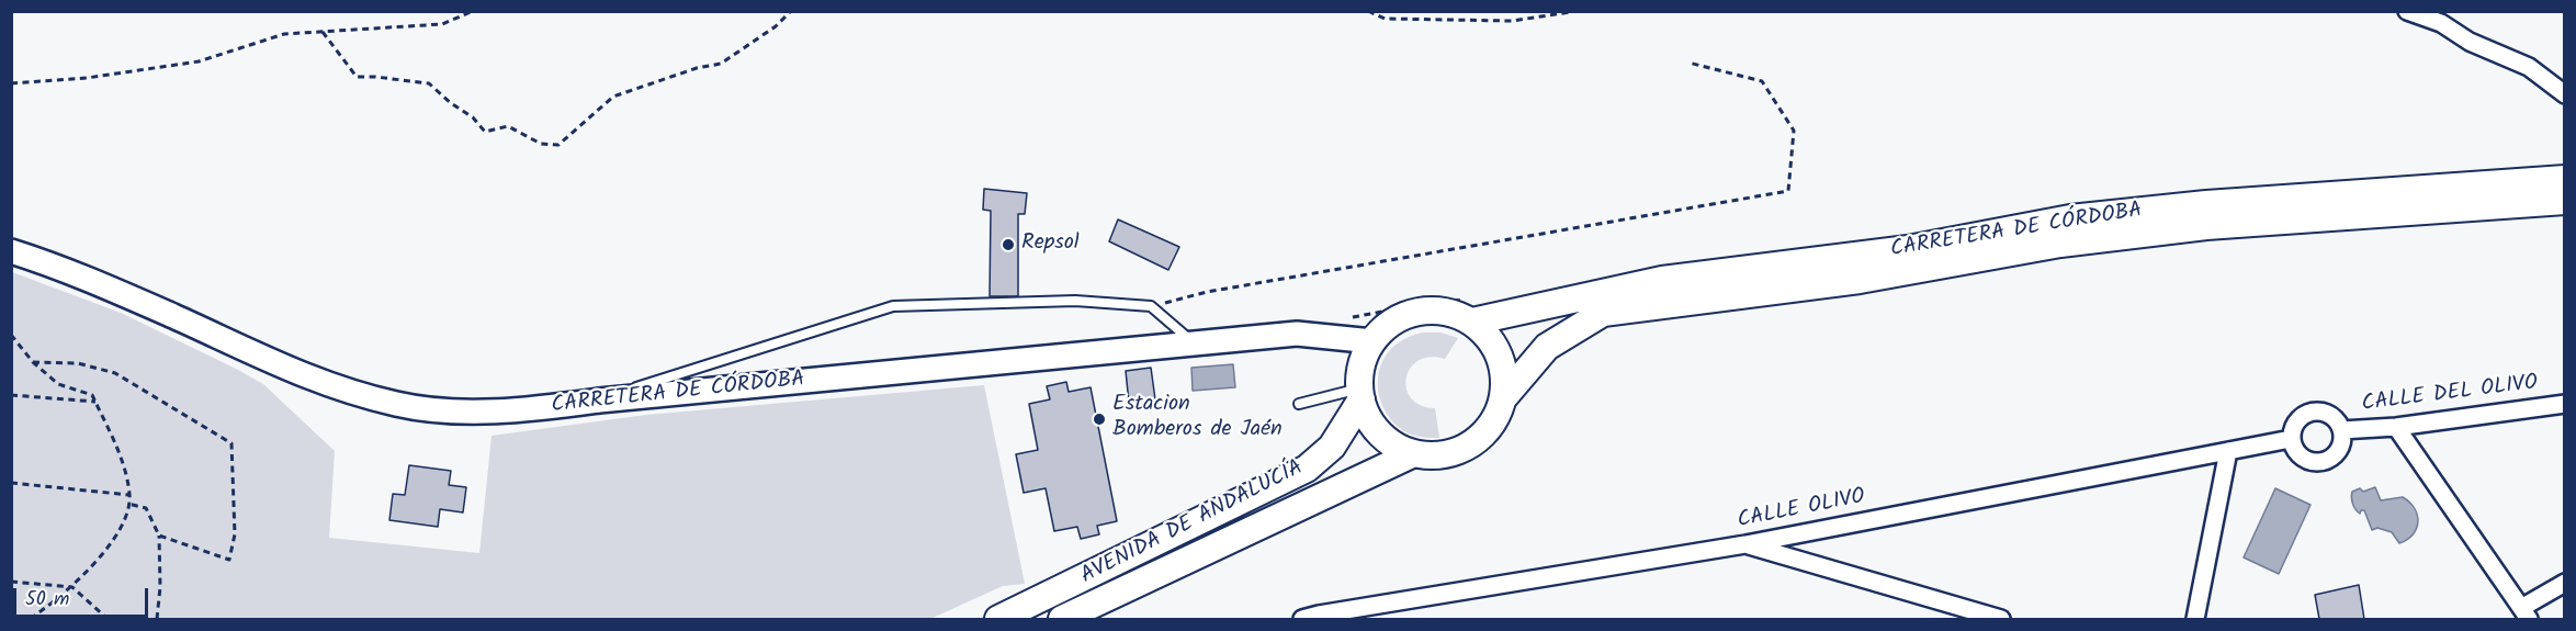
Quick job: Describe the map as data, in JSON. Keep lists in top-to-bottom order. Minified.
{"streets":{"main road":["CARRETERA DE CÓRDOBA","AVENIDA DE ANDALUCÍA"],"street":["CALLE DEL OLIVO","CALLE OLIVO"]},"crossings":[["CARRETERA DE CÓRDOBA","AVENIDA DE ANDALUCÍA"],["CALLE DEL OLIVO","CALLE OLIVO"]],"places":["Repsol","Estacion Bomberos de Jaén"],"scale_bar":"50 m"}
